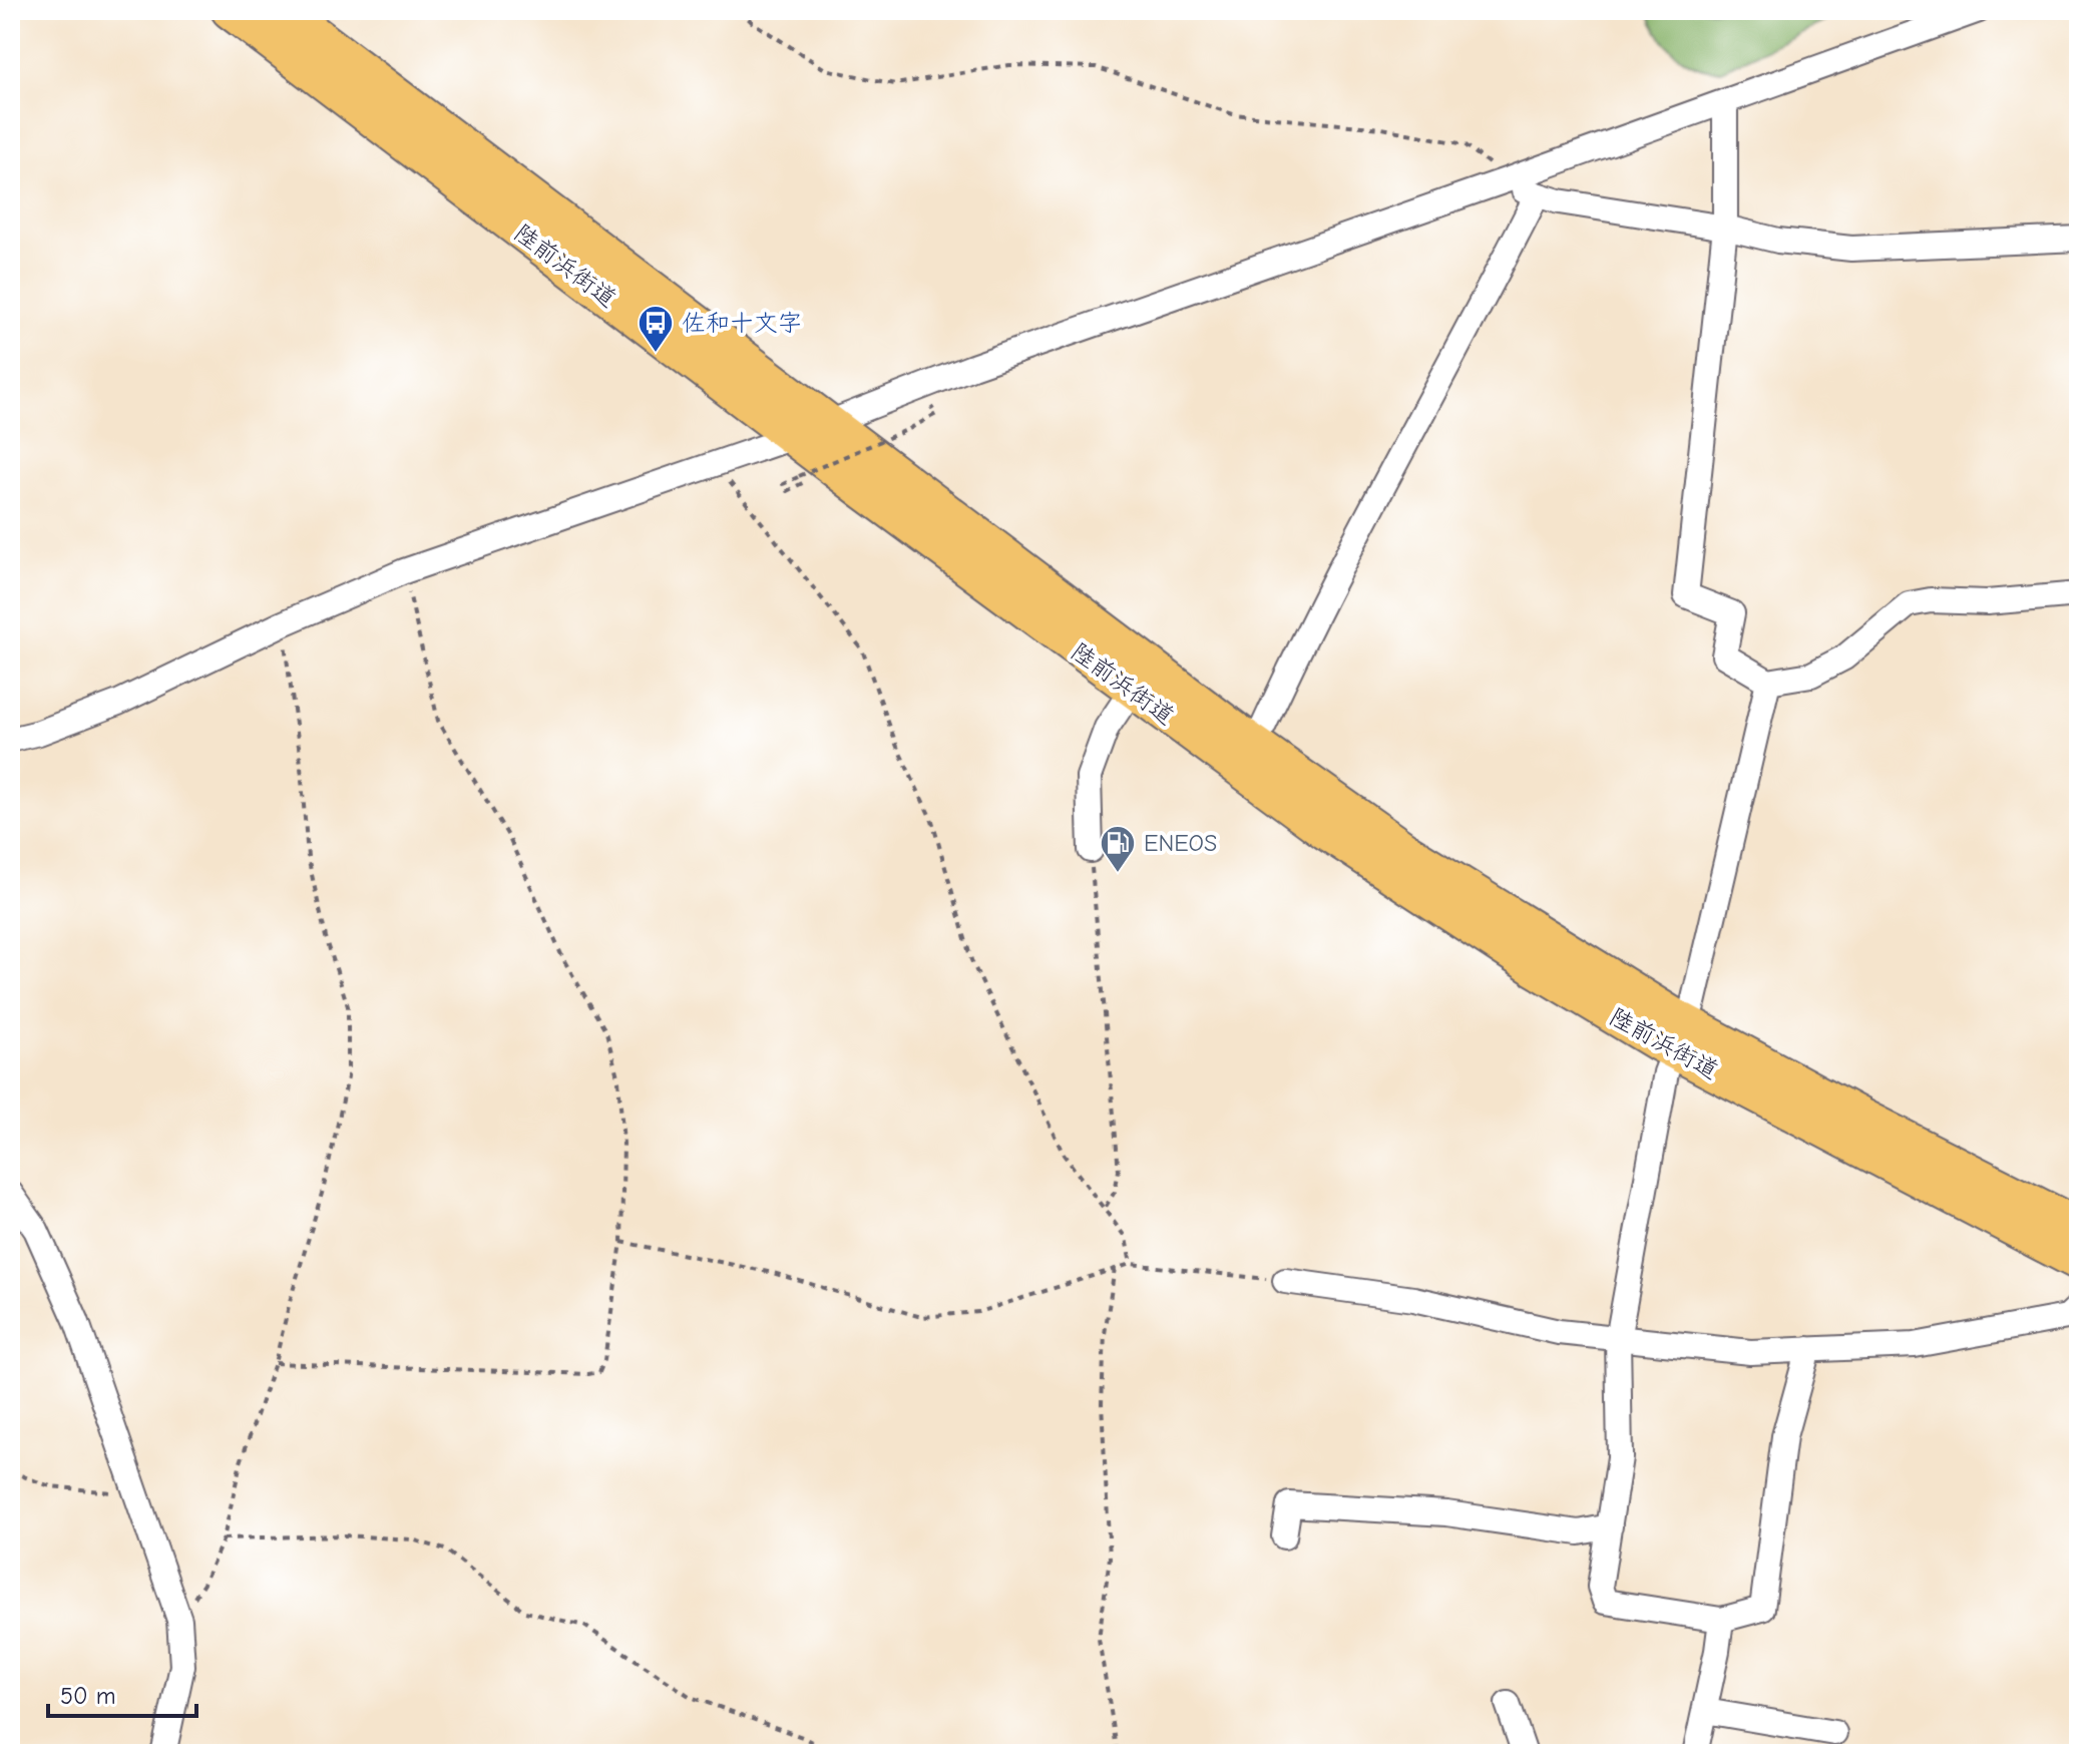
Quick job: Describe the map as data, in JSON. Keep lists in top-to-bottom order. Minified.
{"streets":{"highway":["陸前浜街道"]},"places":{"bus stop":["佐和十文字"],"fuel station":["ENEOS"]},"scale_bar":"50 m"}
